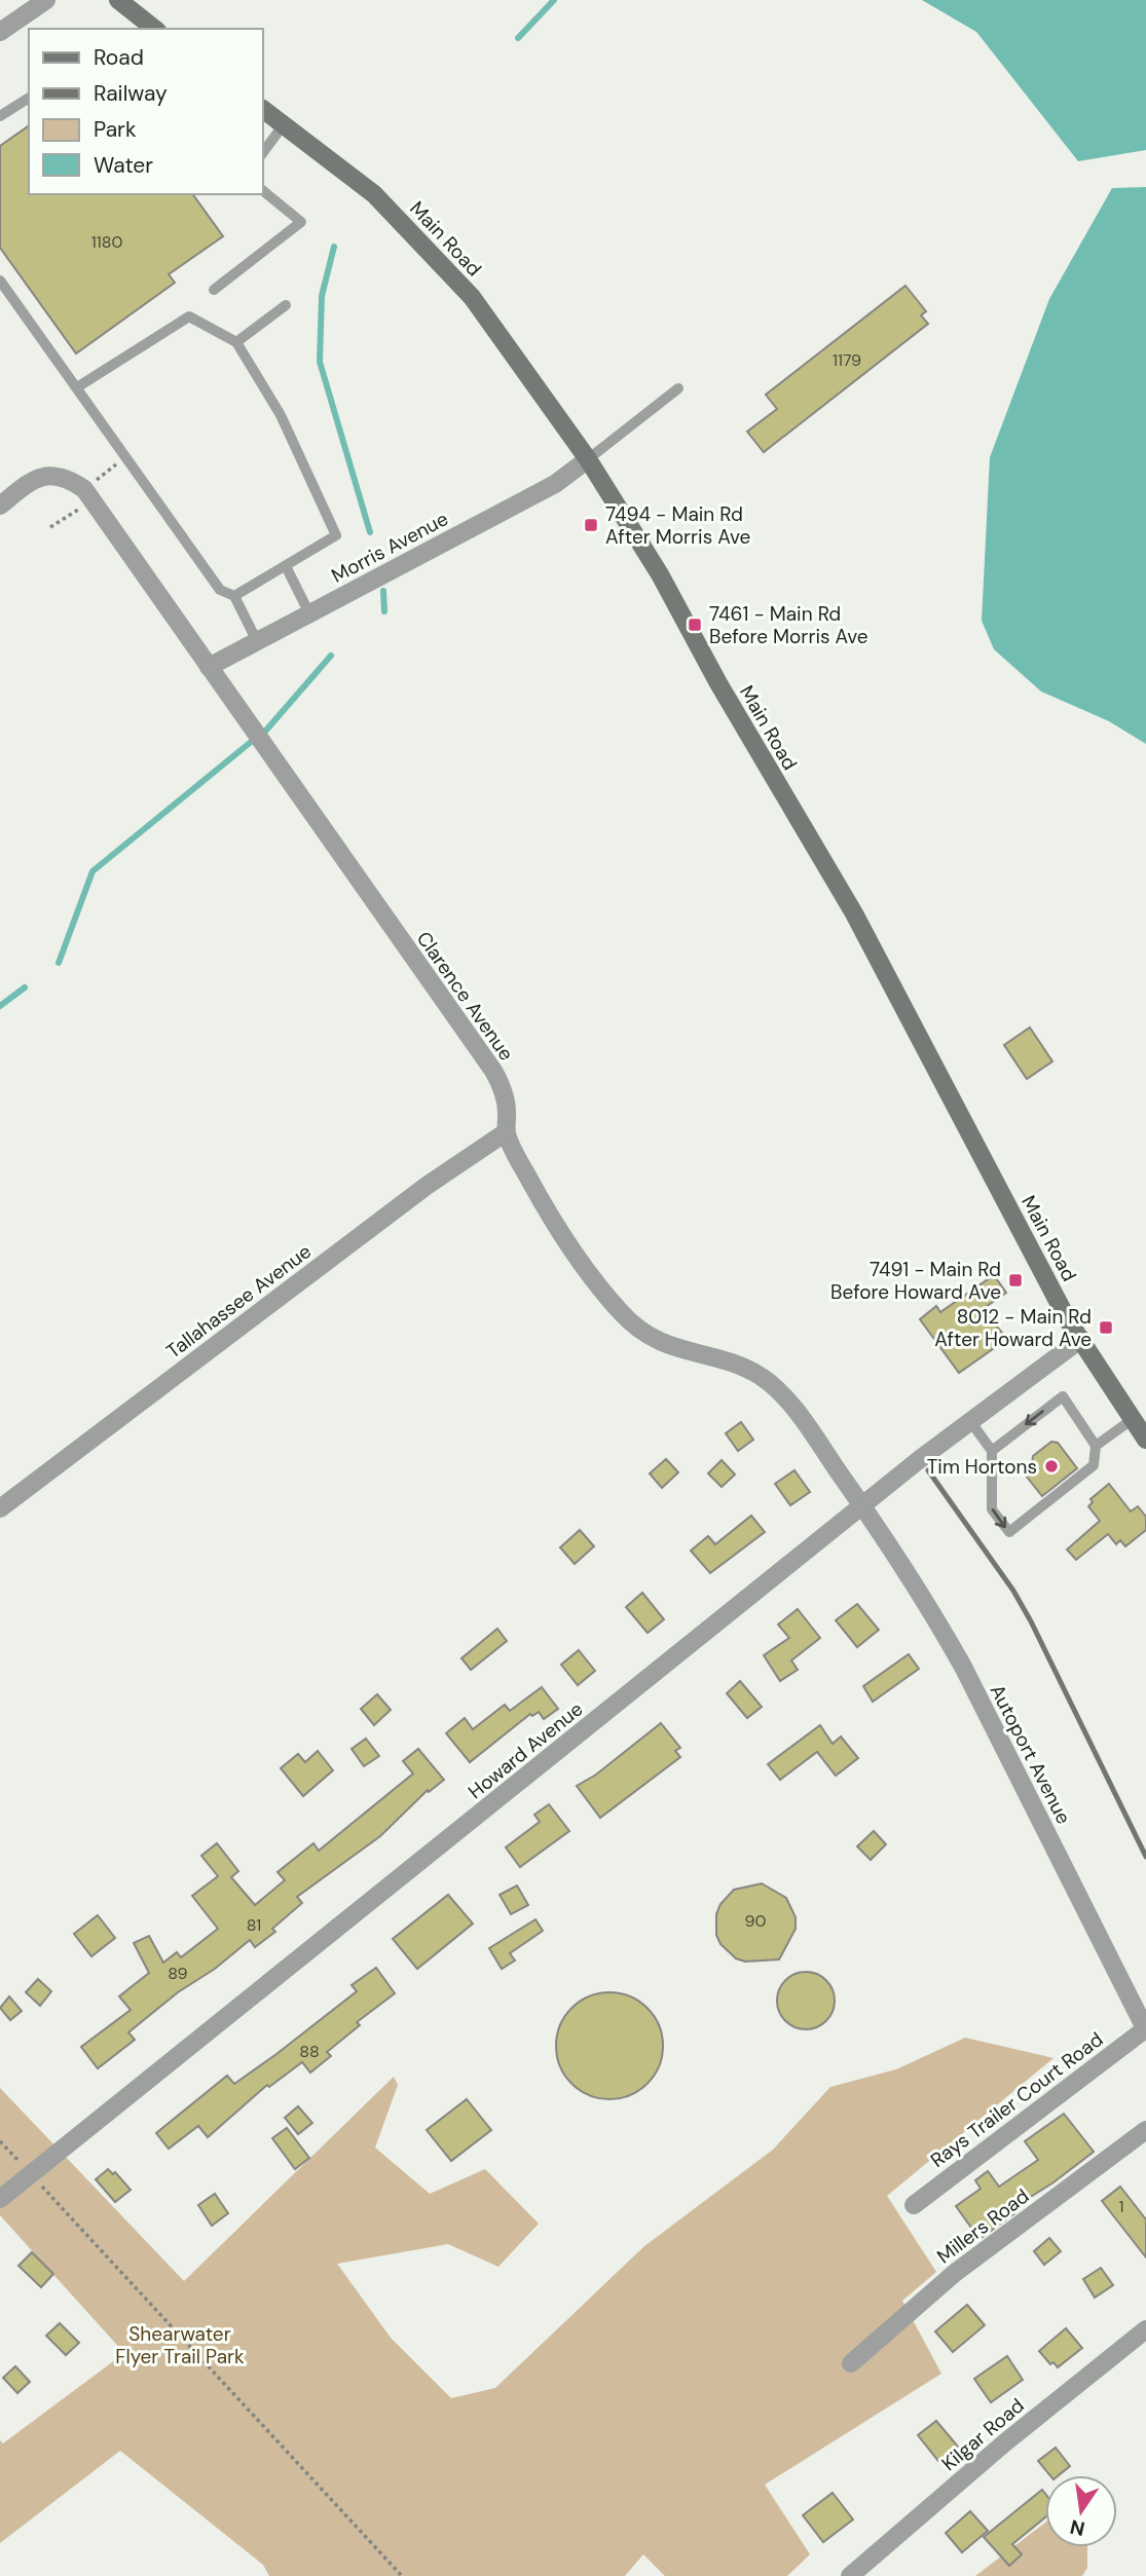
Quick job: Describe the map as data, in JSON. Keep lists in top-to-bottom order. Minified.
{"streets":{"main road":["Main Road"],"street":["Morris Avenue","Clarence Avenue","Tallahassee Avenue","Howard Avenue","Autoport Avenue","Rays Trailer Court Road","Millers Road","Kilgar Road"]},"crossings":[["Main Road","Morris Avenue"],["Main Road","Howard Avenue"],["Morris Avenue","Clarence Avenue"],["Clarence Avenue","Tallahassee Avenue"],["Clarence Avenue","Howard Avenue"],["Clarence Avenue","Autoport Avenue"],["Howard Avenue","Autoport Avenue"],["Autoport Avenue","Rays Trailer Court Road"]],"parks":["Shearwater Flyer Trail Park"],"places":{"transit":["7494 - Main Rd After Morris Ave","7461 - Main Rd Before Morris Ave","7491 - Main Rd Before Howard Ave","8012 - Main Rd After Howard Ave"],"other":["Tim Hortons"]},"house_numbers":["1180","1179","90","81","89","88","1"],"legend":["Road","Railway","Park","Water"],"north":"bottom"}
